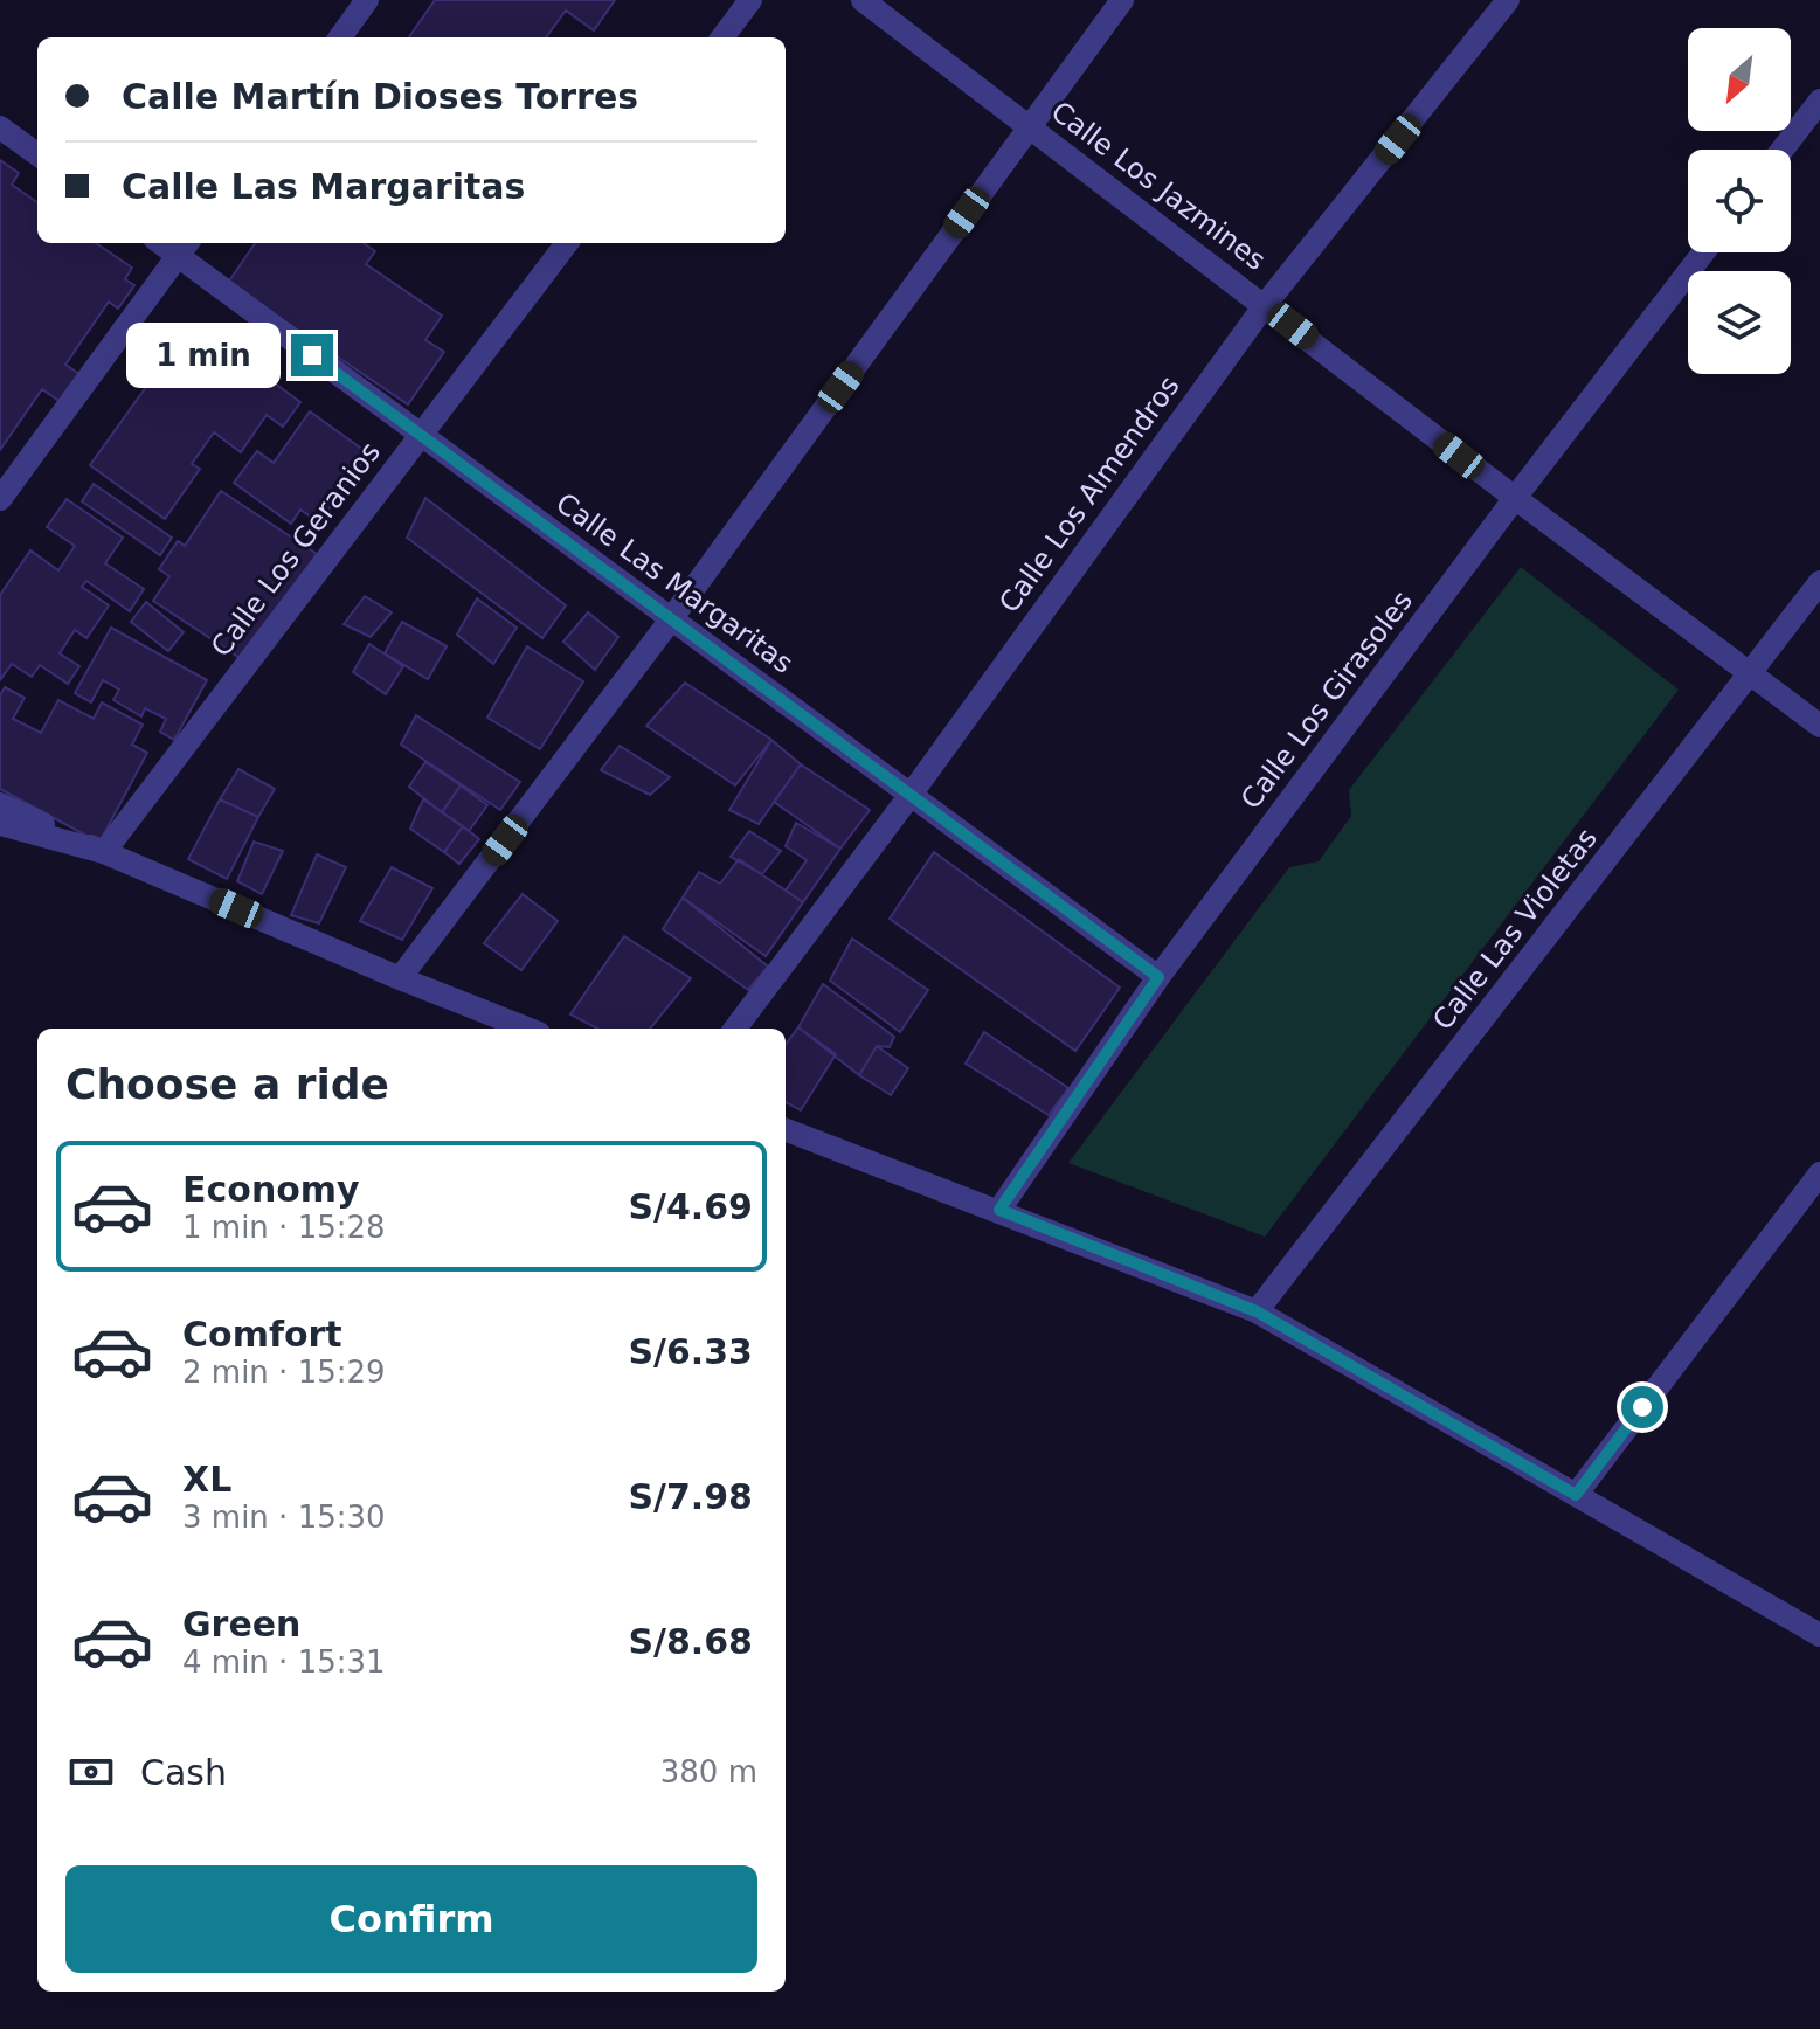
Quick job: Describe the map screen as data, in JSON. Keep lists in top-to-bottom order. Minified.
{"streets":{"street":["Calle Los Jazmines","Calle Los Almendros","Calle Los Geranios","Calle Las Margaritas","Calle Los Girasoles","Calle Las Violetas"]},"crossings":[["Calle Los Jazmines","Calle Los Almendros"],["Calle Los Jazmines","Calle Los Girasoles"],["Calle Los Jazmines","Calle Las Violetas"],["Calle Los Almendros","Calle Las Margaritas"],["Calle Los Geranios","Calle Las Margaritas"],["Calle Las Margaritas","Calle Los Girasoles"]],"north":"bottom left","page":{"banner":["Calle Martín Dioses Torres","Calle Las Margaritas"],"bubble":"1 min","heading":"Choose a ride","list":[{"name":"Economy","note":"1 min · 15:28","value":"S/4.69"},{"name":"Comfort","note":"2 min · 15:29","value":"S/6.33"},{"name":"XL","note":"3 min · 15:30","value":"S/7.98"},{"name":"Green","note":"4 min · 15:31","value":"S/8.68"}],"pay":["Cash","380 m"],"buttons":"Confirm"}}
